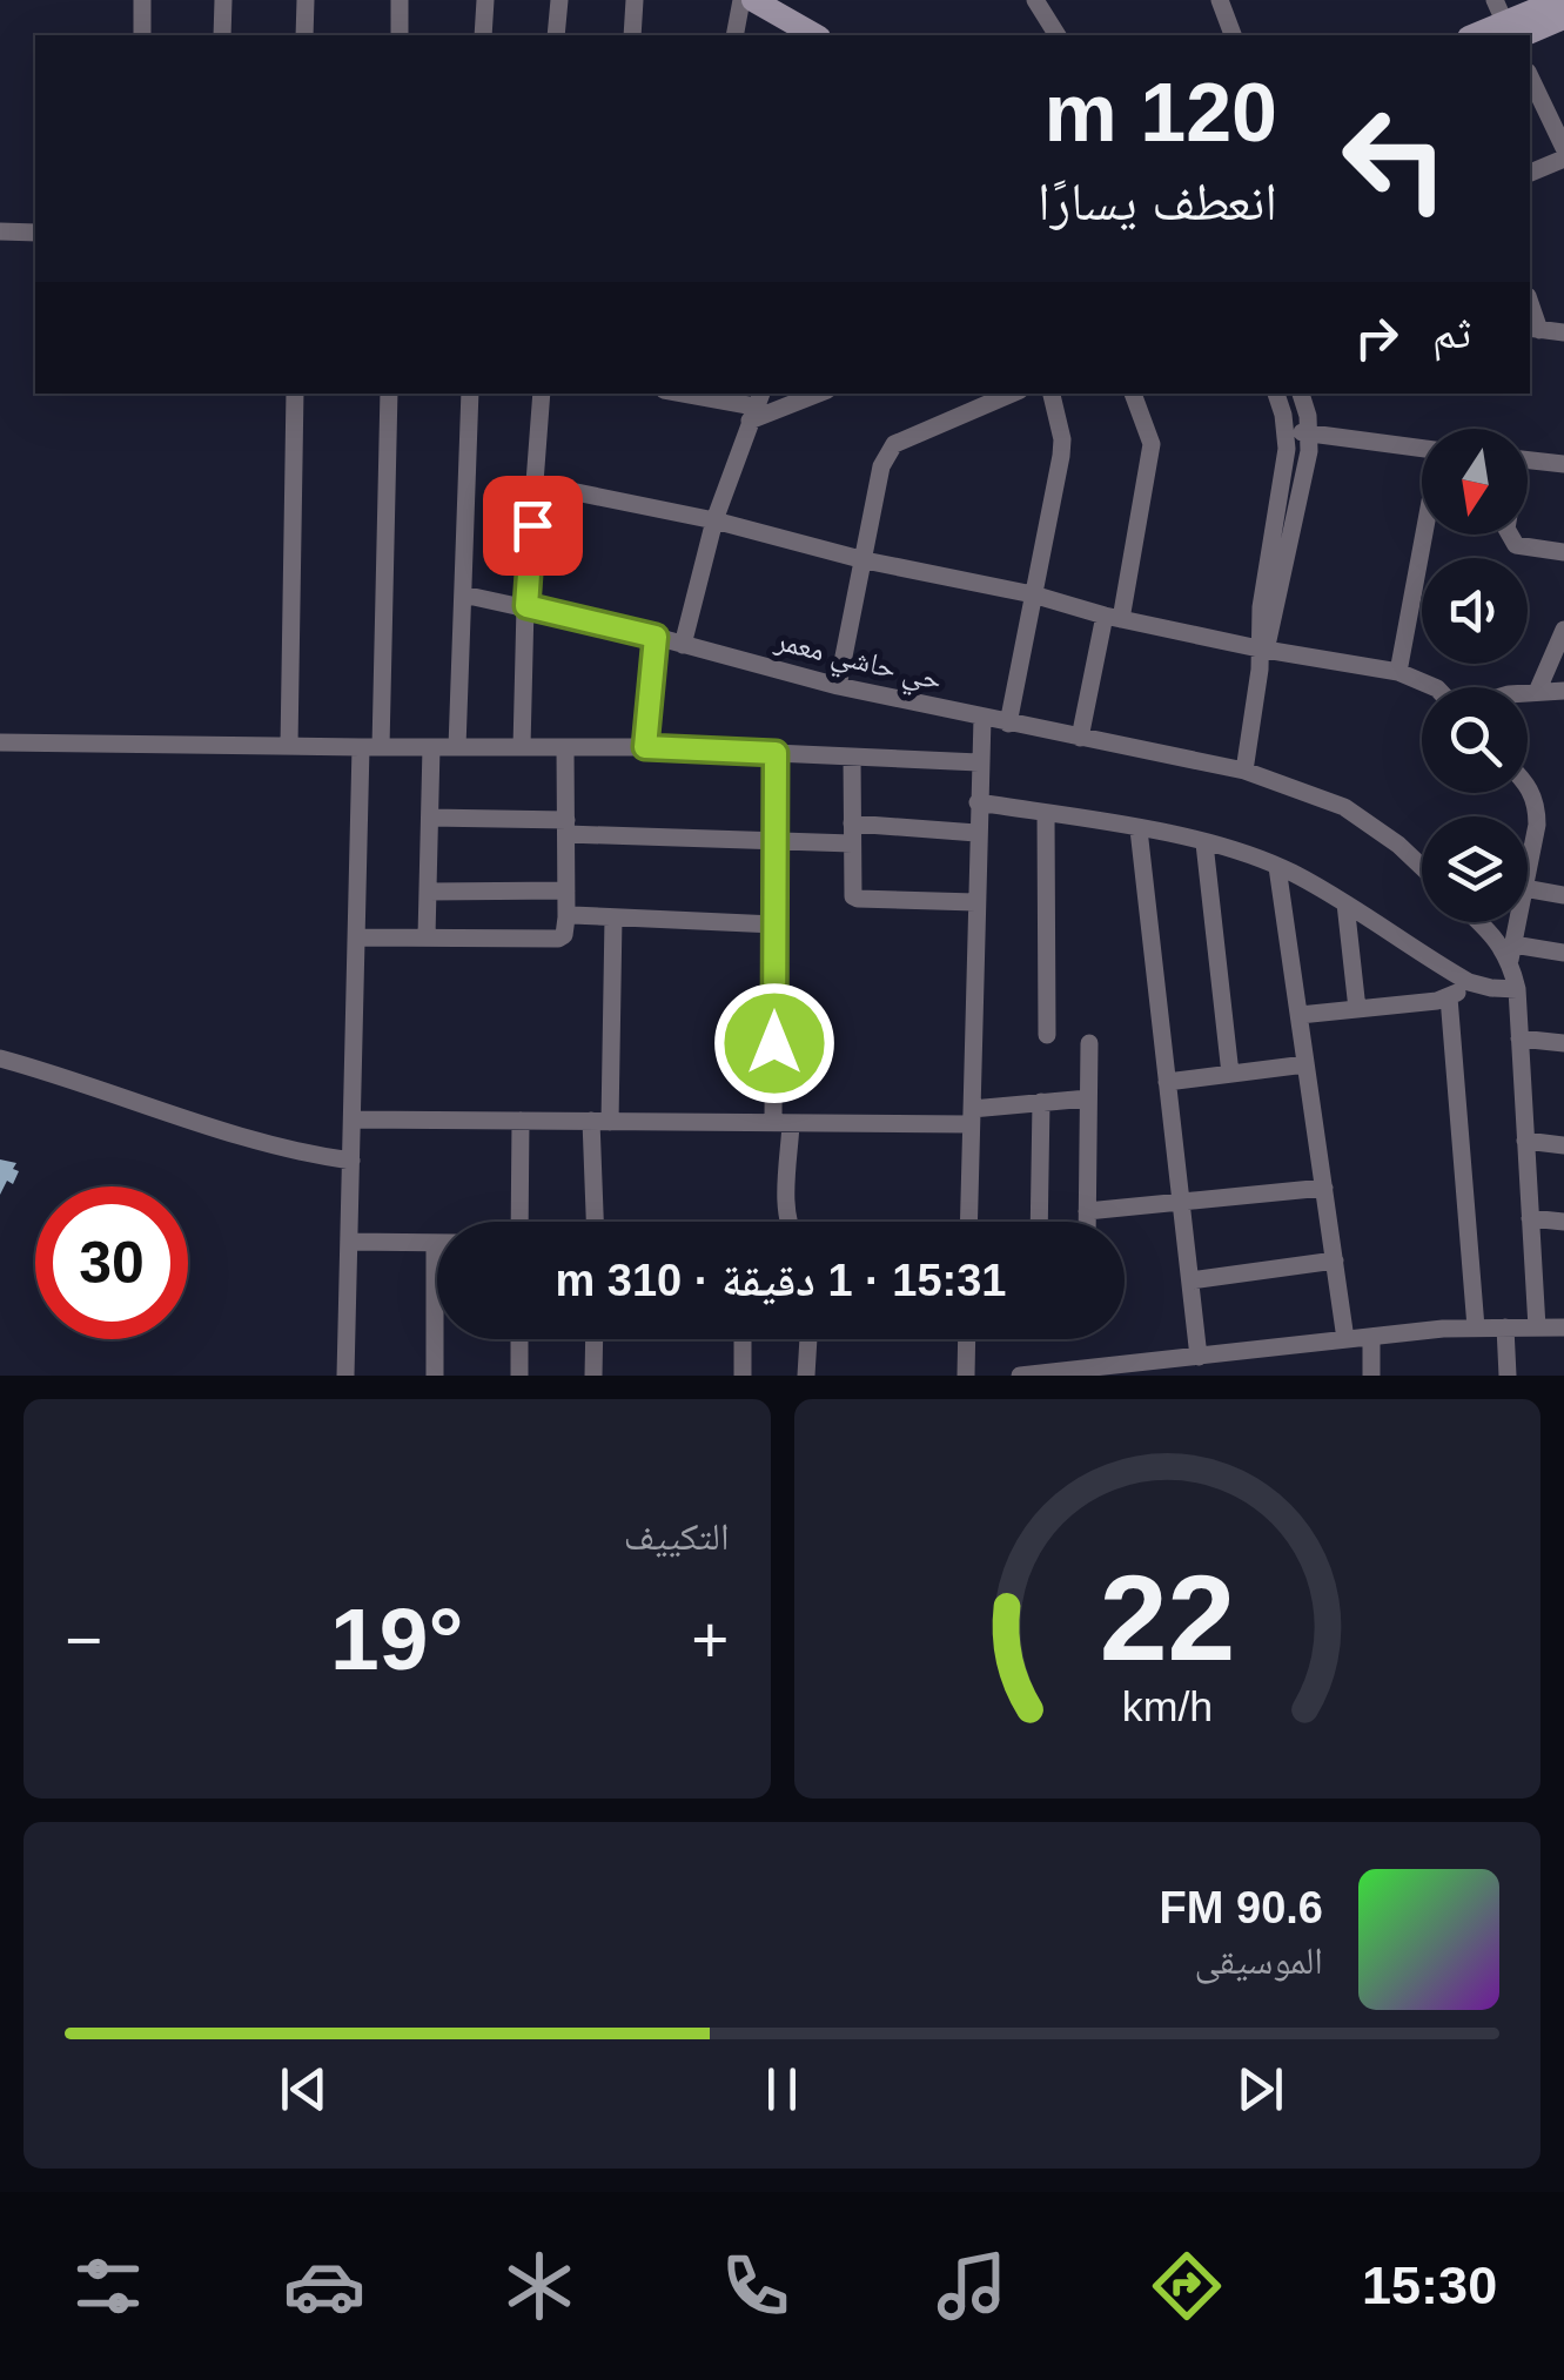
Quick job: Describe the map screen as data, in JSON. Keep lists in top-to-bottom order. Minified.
{"streets":{"street":["حي حاشي معمر"]},"north":"bottom","page":{"turn":["120 m","انعطف يسارًا"],"then":"ثم","limit":"30","trip":"15:31 · 1 دقيقة · 310 m","tile":"التكييف","heat":["−","19°","+"],"song":["90.6 FM","الموسيقى"],"tabs":"15:30","gauge":["22","km/h"]}}
